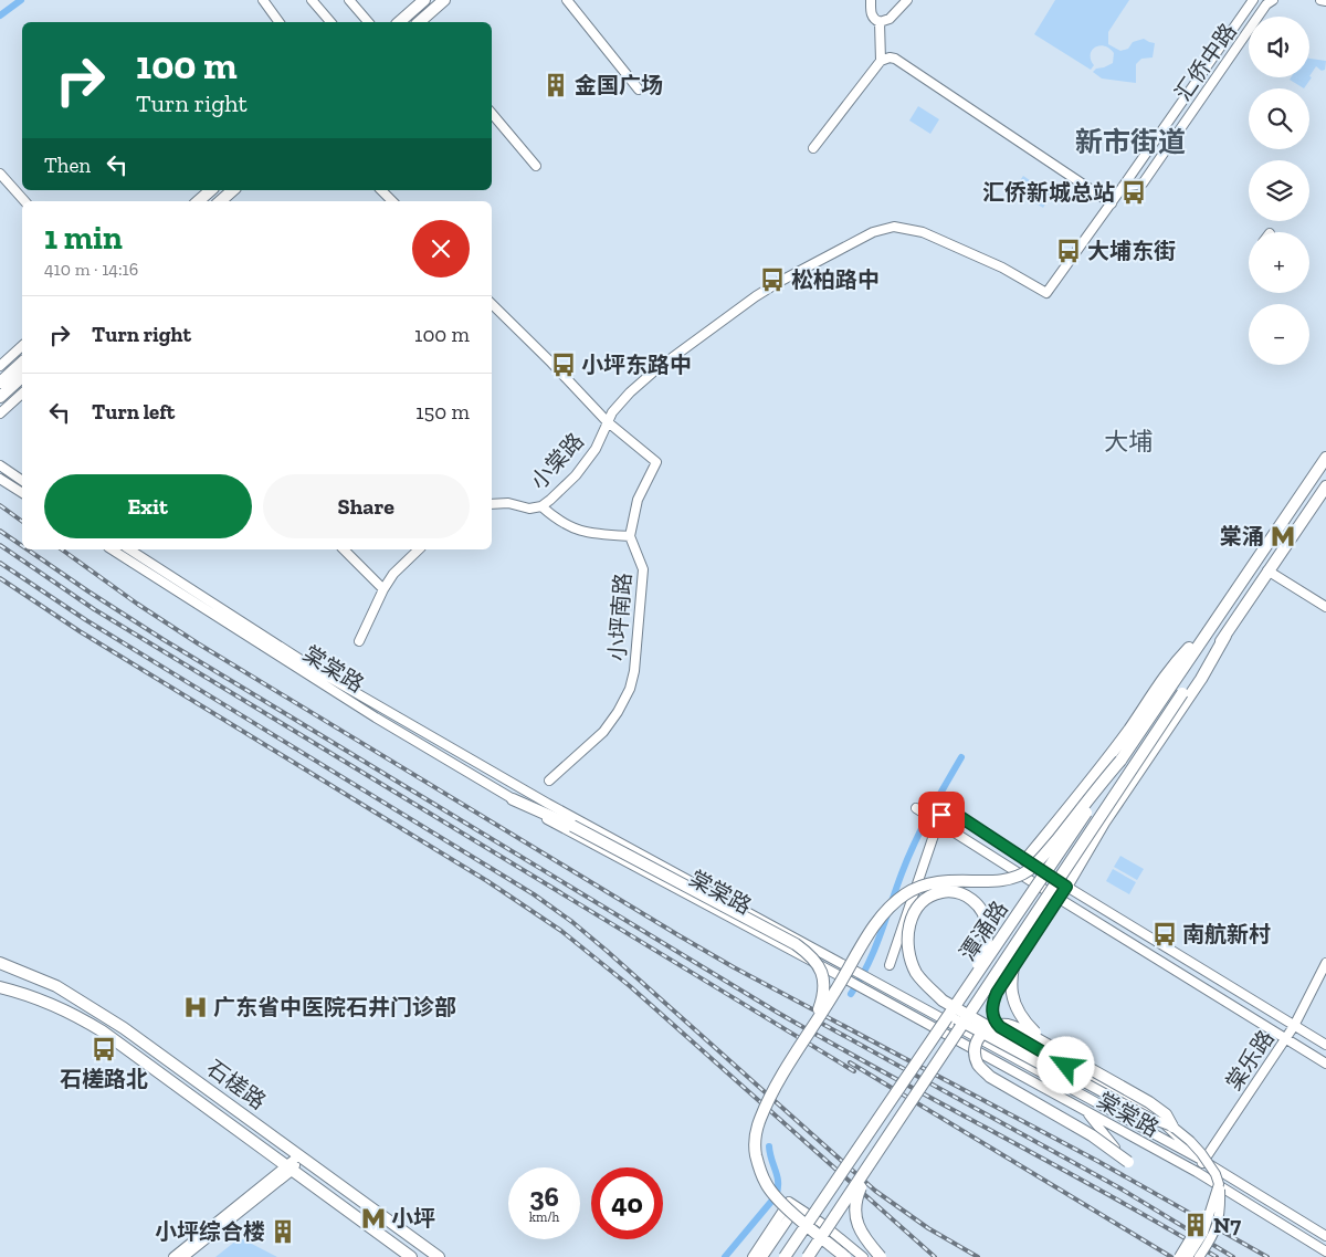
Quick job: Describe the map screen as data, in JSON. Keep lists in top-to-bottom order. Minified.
{"streets":{"main road":["潭涌路","石槎路"],"street":["汇侨中路","小棠路","小坪南路","棠棠路","棠乐路"]},"crossings":[["汇侨中路","小棠路"],["棠棠路","棠乐路"]],"districts":["新市街道","大埔"],"places":{"building":["金国广场","N7","小坪综合楼"],"bus stop":["汇侨新城总站","大埔东街","松柏路中","小坪东路中","南航新村","石槎路北"],"metro station":["棠涌","小坪"],"hospital":["广东省中医院石井门诊部"]},"page":{"map_buttons":["+","−"],"turn":["100 m","Turn right"],"then":"Then","heading":["1 min","410 m · 14:16"],"list":[{"name":"Turn right","value":"100 m"},{"name":"Turn left","value":"150 m"}],"buttons":["Exit","Share"],"speed":"36 km/h","limit":"40"}}
